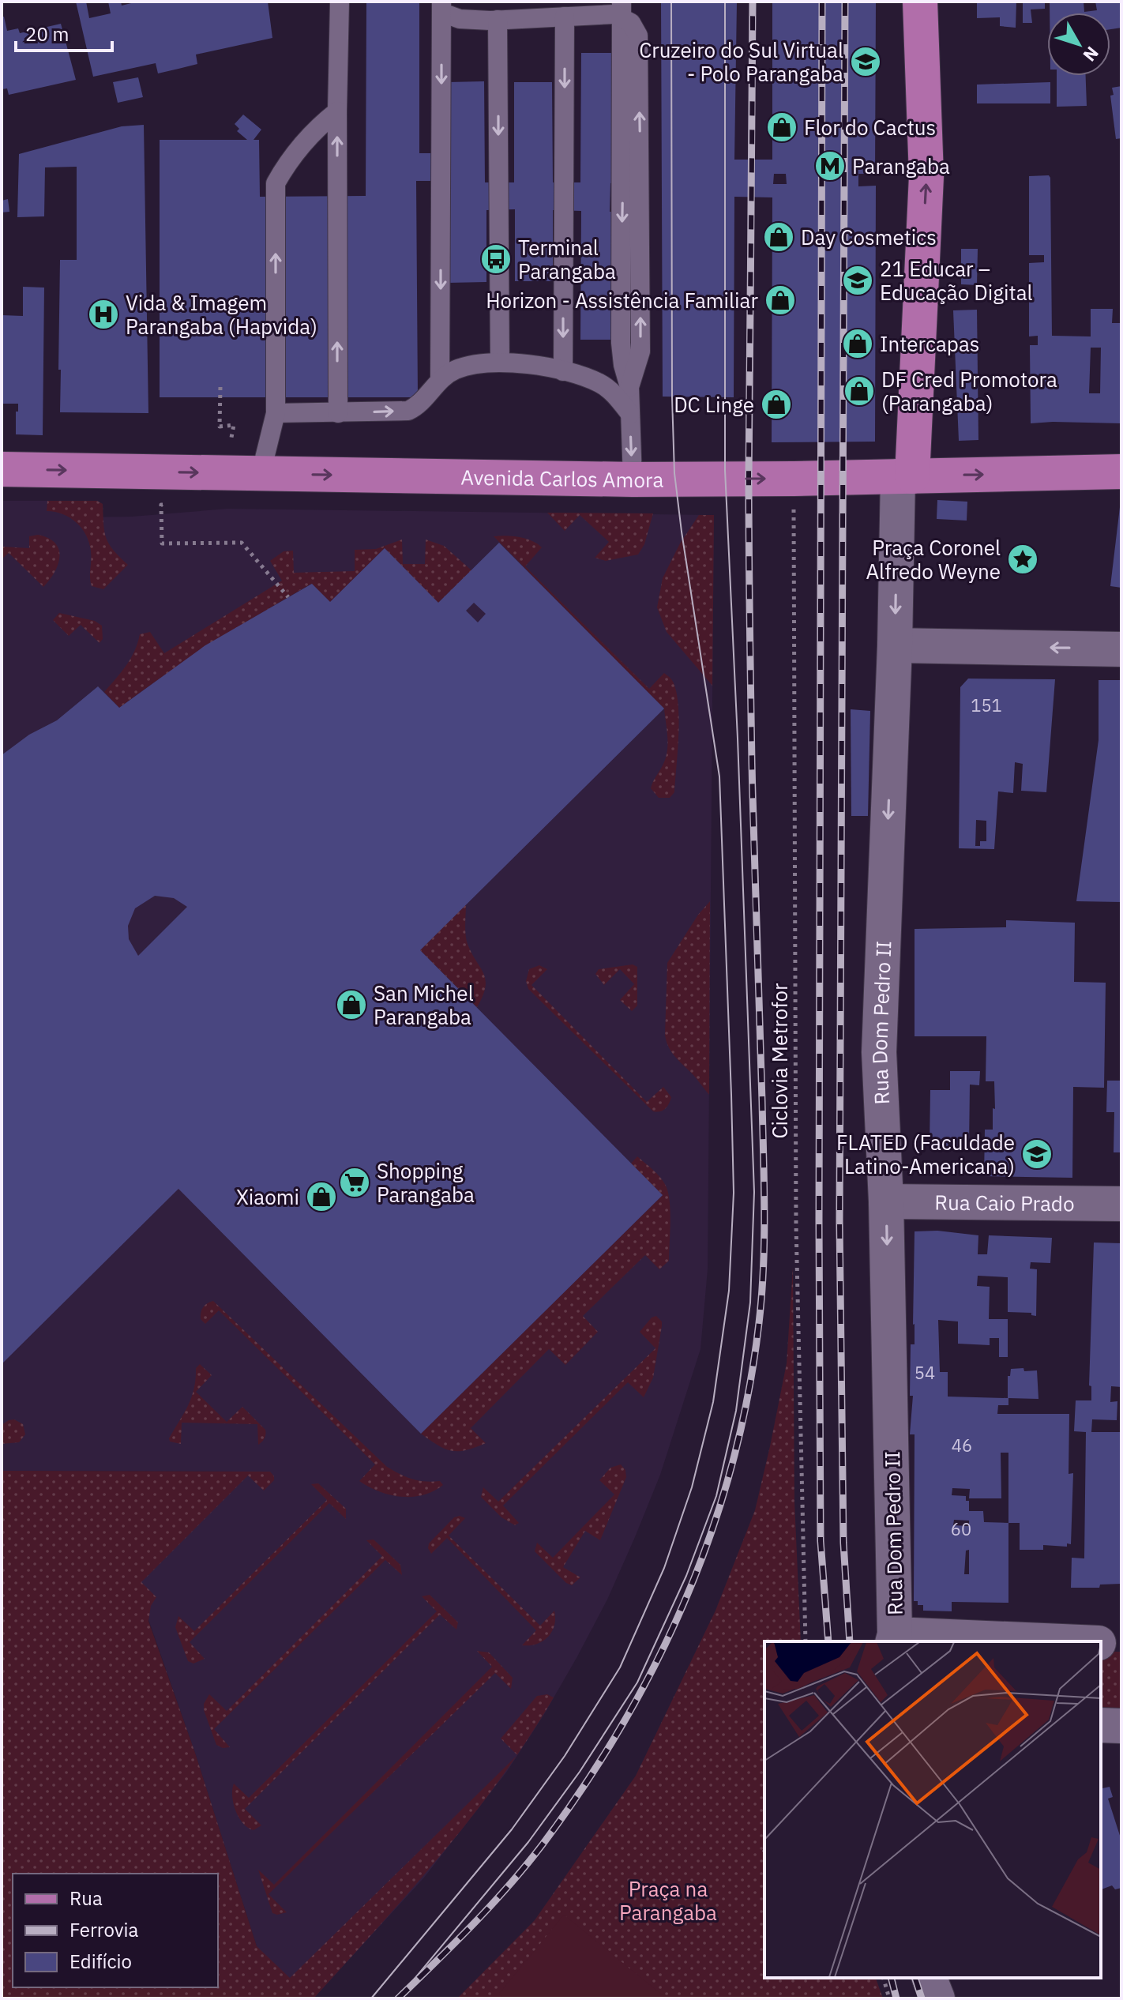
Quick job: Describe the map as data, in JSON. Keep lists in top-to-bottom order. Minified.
{"streets":{"main road":["Avenida Carlos Amora","Rua Dom Pedro II"],"street":["Rua Caio Prado"],"path":["Ciclovia Metrofor"]},"crossings":[["Avenida Carlos Amora","Rua Dom Pedro II"],["Avenida Carlos Amora","Ciclovia Metrofor"],["Rua Dom Pedro II","Rua Caio Prado"]],"one_way":["Avenida Carlos Amora"],"parks":["Praça na Parangaba"],"places":{"school or university":["Cruzeiro do Sul Virtual - Polo Parangaba","21 Educar – Educação Digital","FLATED (Faculdade Latino-Americana)"],"shop":["Flor do Cactus","Day Cosmetics","Horizon - Assistência Familiar","Intercapas","DF Cred Promotora (Parangaba)","DC Linge","San Michel Parangaba","Xiaomi"],"metro station":["Parangaba"],"bus stop":["Terminal Parangaba"],"hospital":["Vida & Imagem Parangaba (Hapvida)"],"place":["Praça Coronel Alfredo Weyne"],"supermarket":["Shopping Parangaba"]},"house_numbers":["151","54","46","60"],"legend":["Rua","Ferrovia","Edifício"],"scale_bar":"20 m","north":"bottom right"}
